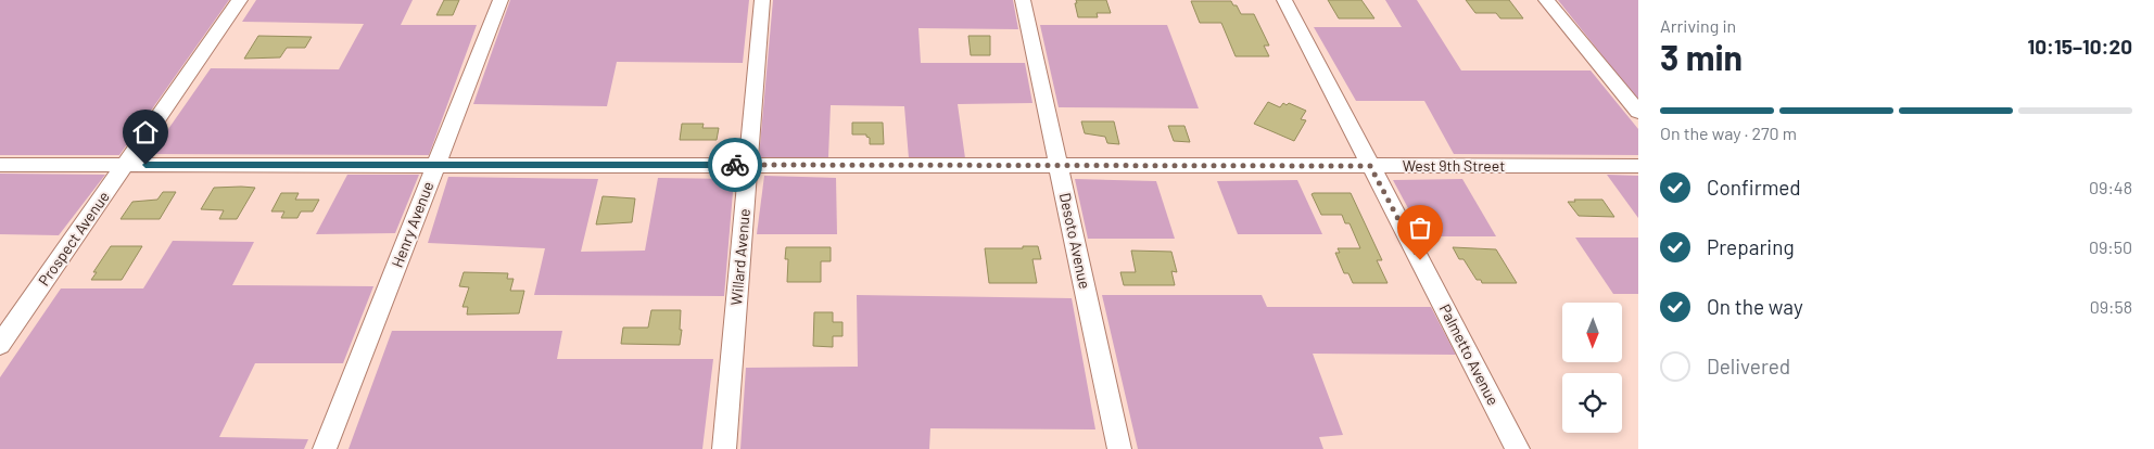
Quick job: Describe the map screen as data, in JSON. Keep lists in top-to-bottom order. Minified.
{"streets":{"street":["West 9th Street","Henry Avenue","Prospect Avenue","Desoto Avenue","Willard Avenue","Palmetto Avenue"]},"crossings":[["West 9th Street","Henry Avenue"],["West 9th Street","Prospect Avenue"],["West 9th Street","Desoto Avenue"],["West 9th Street","Willard Avenue"],["West 9th Street","Palmetto Avenue"]],"north":"bottom","page":{"heading":["3 min","Arriving in","10:15–10:20"],"bar":"On the way · 270 m","list":[["Confirmed","09:48"],["Preparing","09:50"],["On the way","09:58"],"Delivered"]}}
